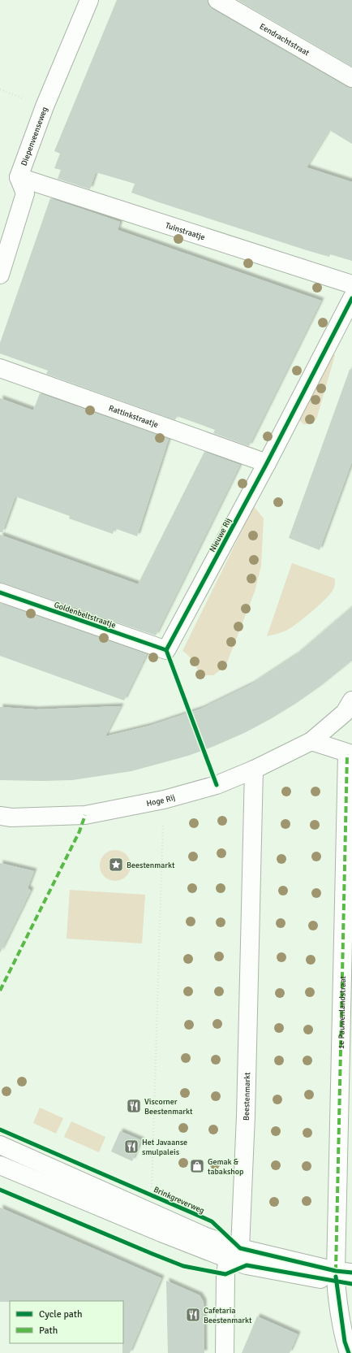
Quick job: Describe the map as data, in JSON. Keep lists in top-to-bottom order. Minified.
{"streets":{"street":["Eendrachtstraat","Diepenveenseweg","Tuinstraatje","Rattinkstraatje","Nieuwe Rij","Goldenbeltstraatje","Hoge Rij","1e Pauwenlandstraat","Beestenmarkt"],"cycle path":["Brinkgreverweg"]},"crossings":[["Diepenveenseweg","Tuinstraatje"],["Rattinkstraatje","Nieuwe Rij"],["Nieuwe Rij","Goldenbeltstraatje"],["Hoge Rij","Beestenmarkt"]],"places":{"place":["Beestenmarkt"],"restaurant":["Viscorner Beestenmarkt","Het Javaanse smulpaleis","Cafetaria Beestenmarkt"],"shop":["Gemak & tabakshop"]},"legend":["Cycle path","Path"]}
